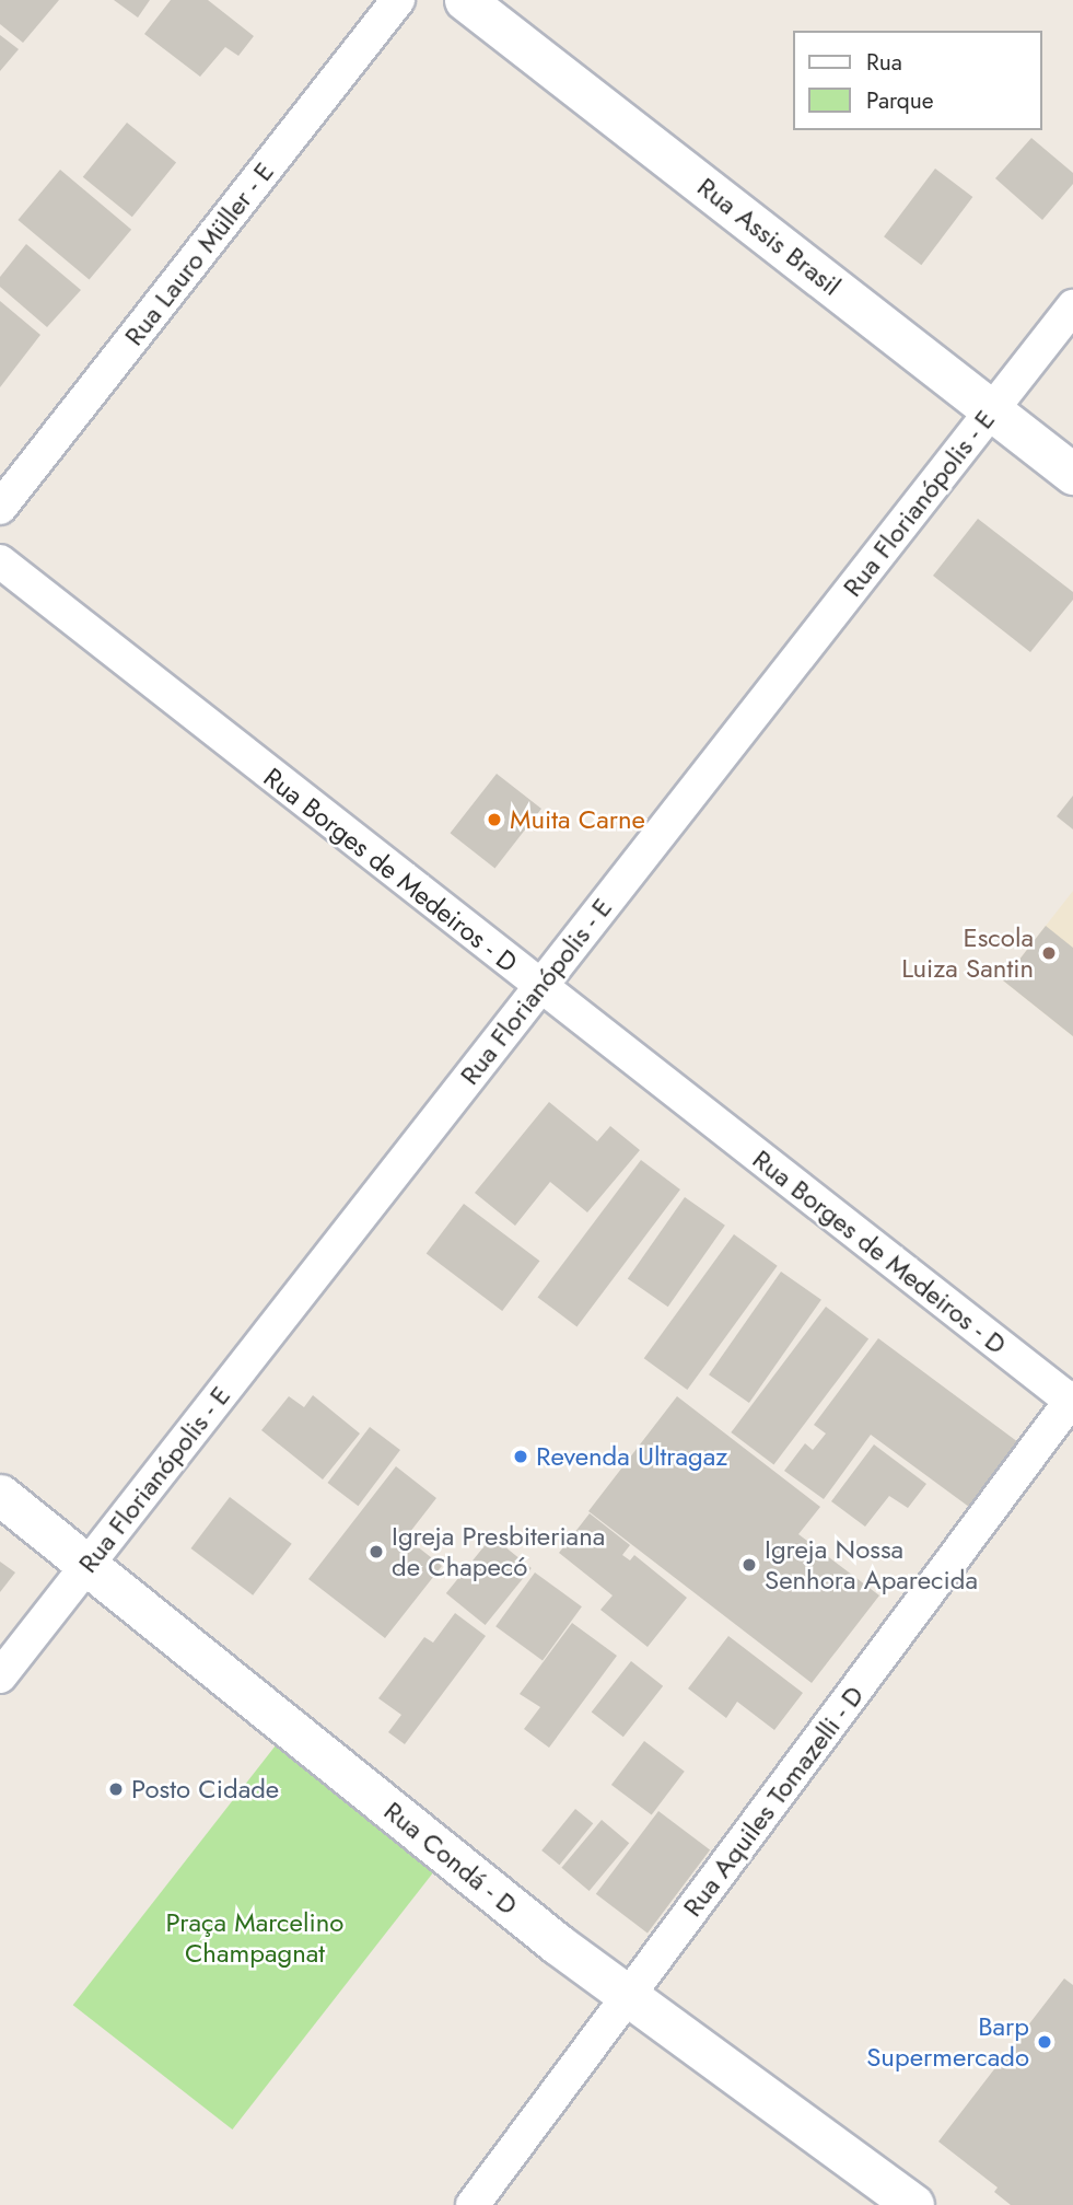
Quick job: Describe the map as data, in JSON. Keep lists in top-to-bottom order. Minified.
{"streets":{"street":["Rua Assis Brasil","Rua Lauro Müller - E","Rua Florianópolis - E","Rua Borges de Medeiros - D","Rua Aquiles Tomazelli - D","Rua Condá - D"]},"crossings":[["Rua Assis Brasil","Rua Florianópolis - E"],["Rua Florianópolis - E","Rua Borges de Medeiros - D"],["Rua Florianópolis - E","Rua Condá - D"],["Rua Borges de Medeiros - D","Rua Aquiles Tomazelli - D"],["Rua Aquiles Tomazelli - D","Rua Condá - D"]],"parks":["Praça Marcelino Champagnat"],"places":["Muita Carne","Escola Luiza Santin","Revenda Ultragaz","Igreja Presbiteriana de Chapecó","Igreja Nossa Senhora Aparecida","Posto Cidade","Barp Supermercado"],"legend":["Rua","Parque"]}
